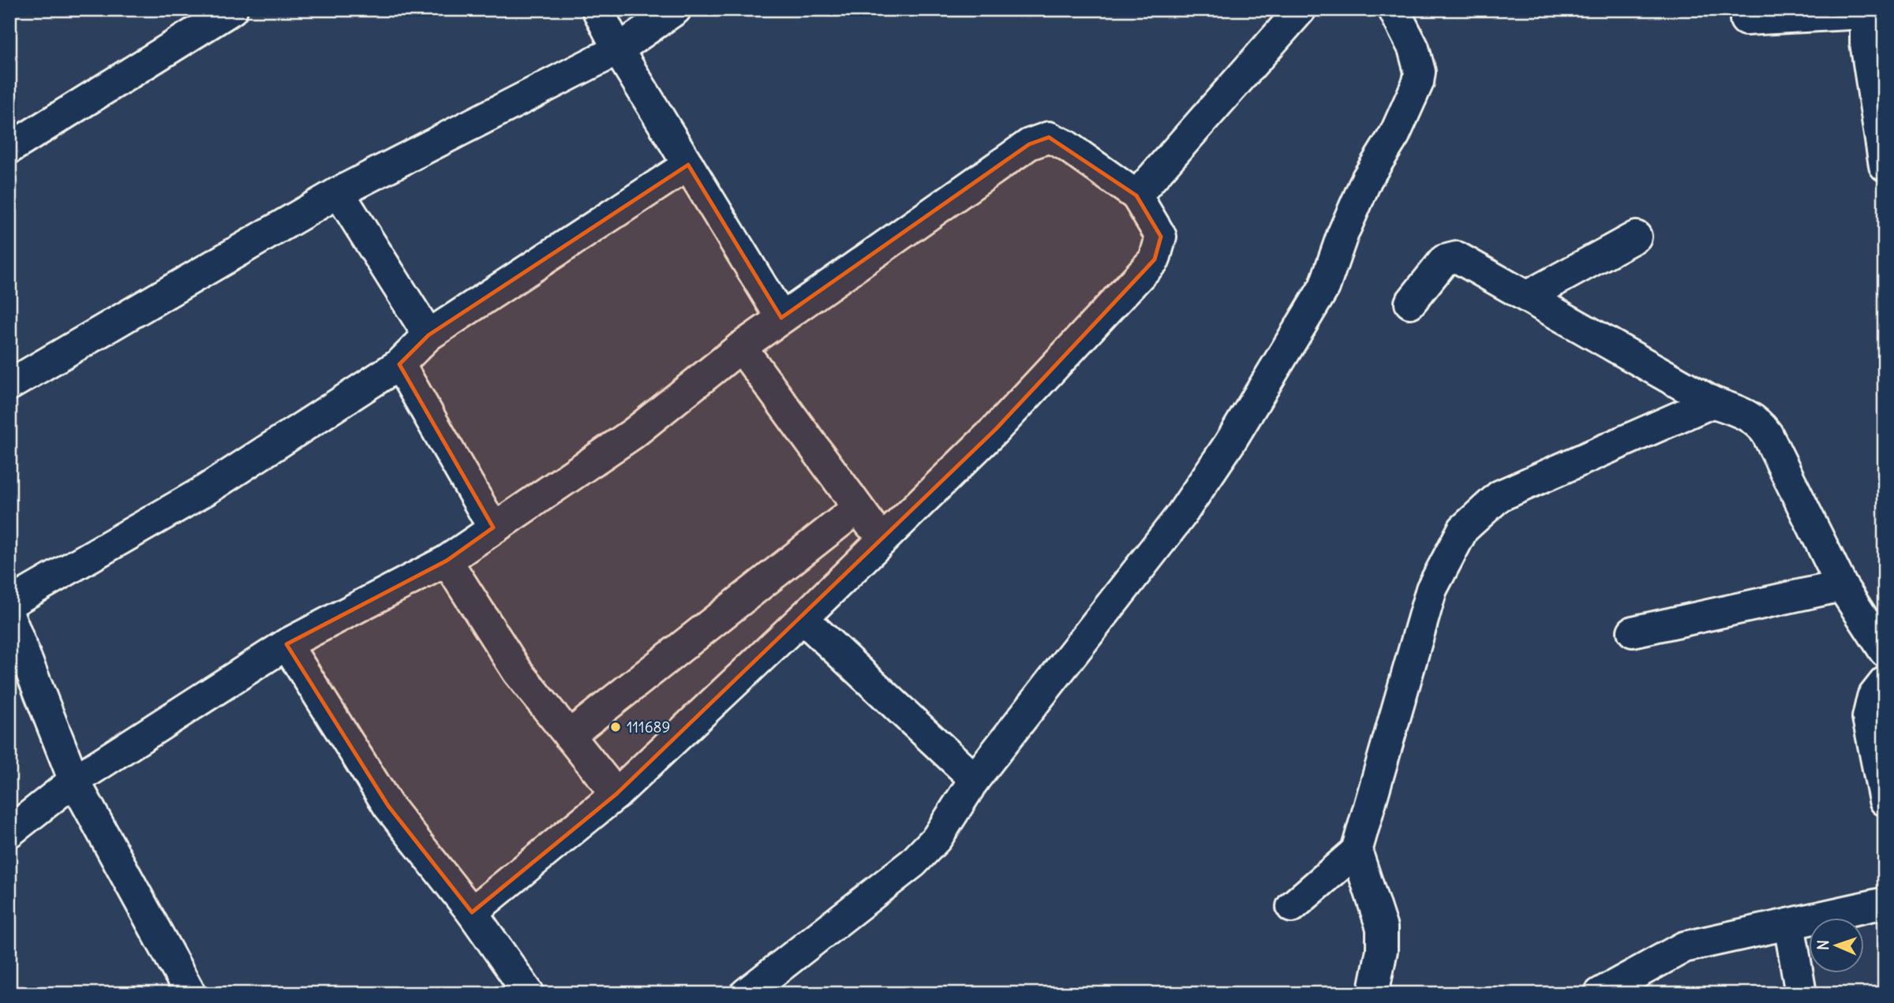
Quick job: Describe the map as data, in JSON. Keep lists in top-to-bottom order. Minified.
{"places":["111689"],"north":"left"}
